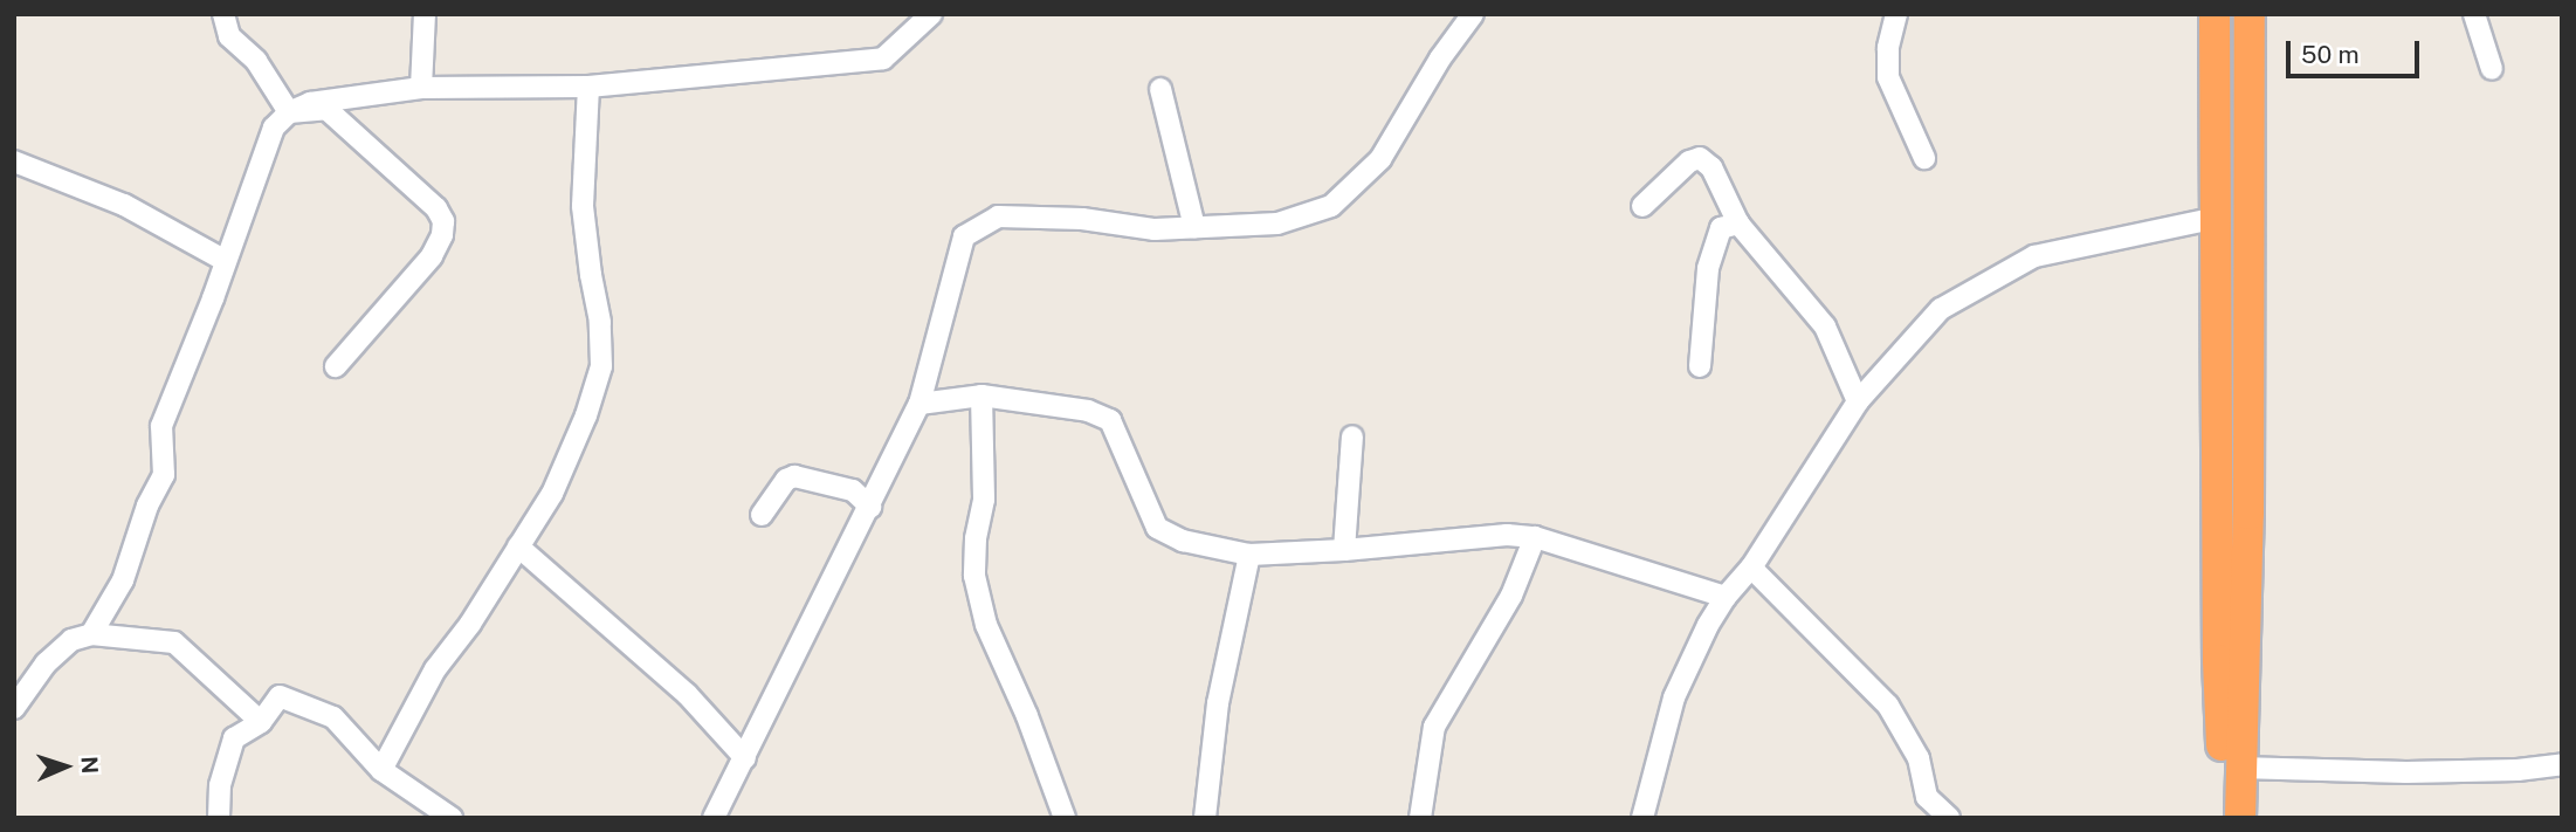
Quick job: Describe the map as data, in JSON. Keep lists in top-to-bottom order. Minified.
{"scale_bar":"50 m","north":"right"}
